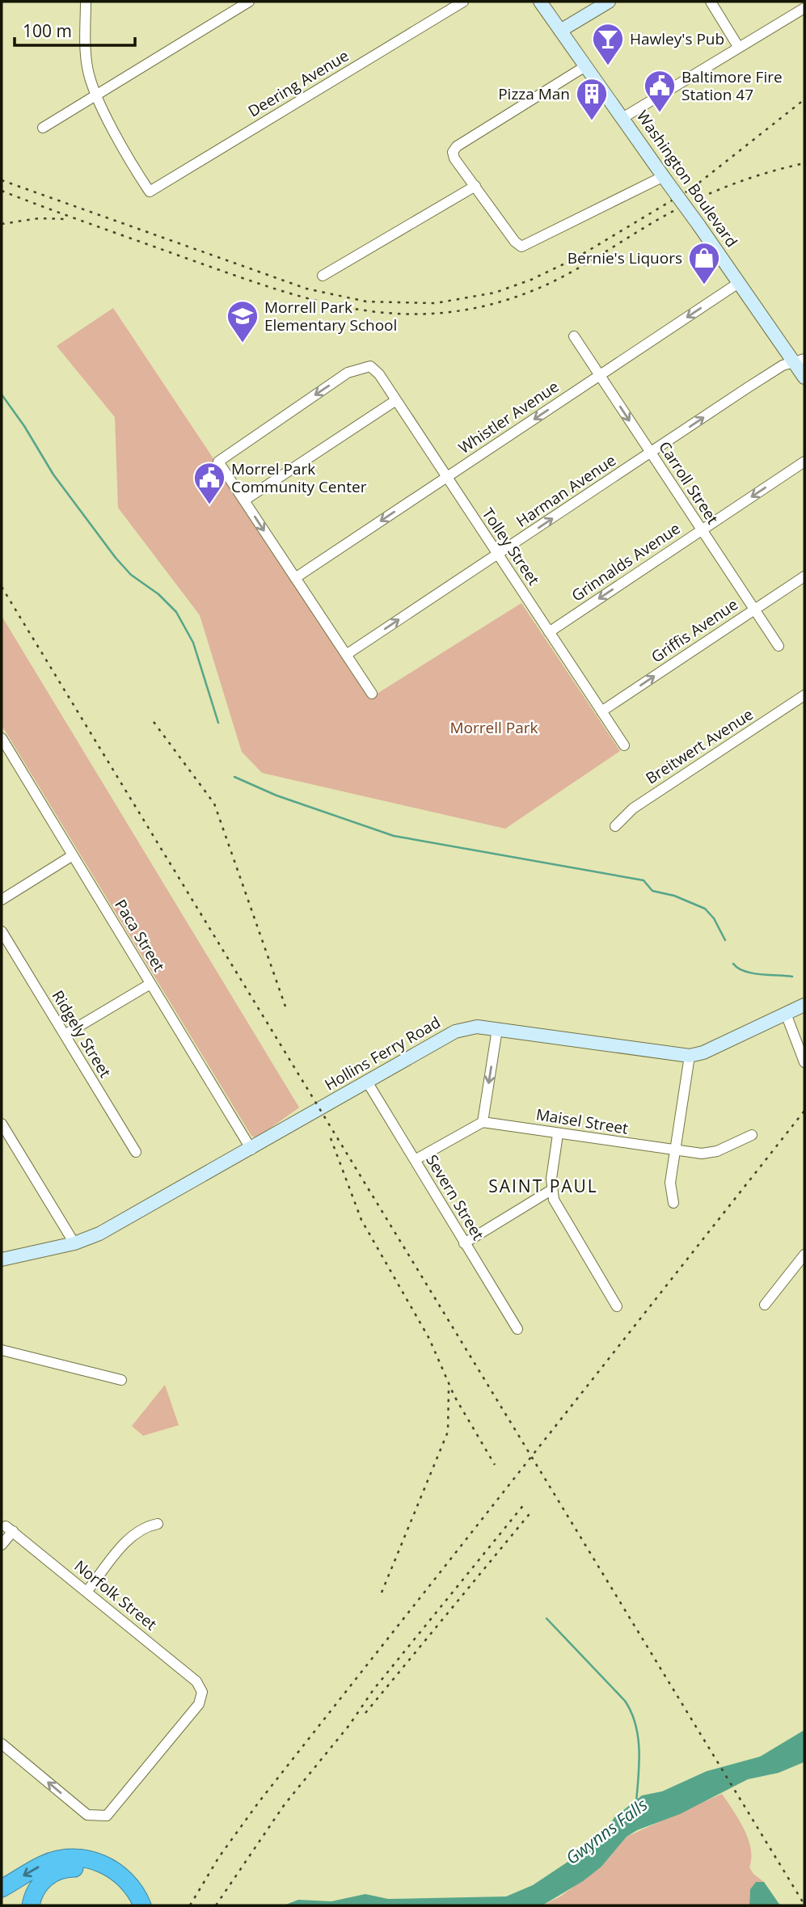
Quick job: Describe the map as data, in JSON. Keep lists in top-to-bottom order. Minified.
{"streets":{"street":["Deering Avenue","Washington Boulevard","Whistler Avenue","Carroll Street","Harman Avenue","Tolley Street","Grinnalds Avenue","Griffis Avenue","Breitwert Avenue","Paca Street","Ridgely Street","Hollins Ferry Road","Maisel Street","Severn Street","Norfolk Street"]},"crossings":[["Washington Boulevard","Whistler Avenue"],["Washington Boulevard","Harman Avenue"],["Whistler Avenue","Carroll Street"],["Whistler Avenue","Tolley Street"],["Carroll Street","Harman Avenue"],["Carroll Street","Grinnalds Avenue"],["Carroll Street","Griffis Avenue"],["Harman Avenue","Tolley Street"],["Tolley Street","Grinnalds Avenue"],["Tolley Street","Griffis Avenue"],["Paca Street","Hollins Ferry Road"],["Hollins Ferry Road","Severn Street"]],"one_way":["Whistler Avenue","Harman Avenue","Grinnalds Avenue","Griffis Avenue"],"districts":["SAINT PAUL"],"water":["Gwynns Falls"],"parks":["Morrell Park"],"places":{"bar":["Hawley's Pub"],"public building":["Baltimore Fire Station 47","Morrel Park Community Center"],"building":["Pizza Man"],"shop":["Bernie's Liquors"],"school or university":["Morrell Park Elementary School"]},"scale_bar":"100 m"}
